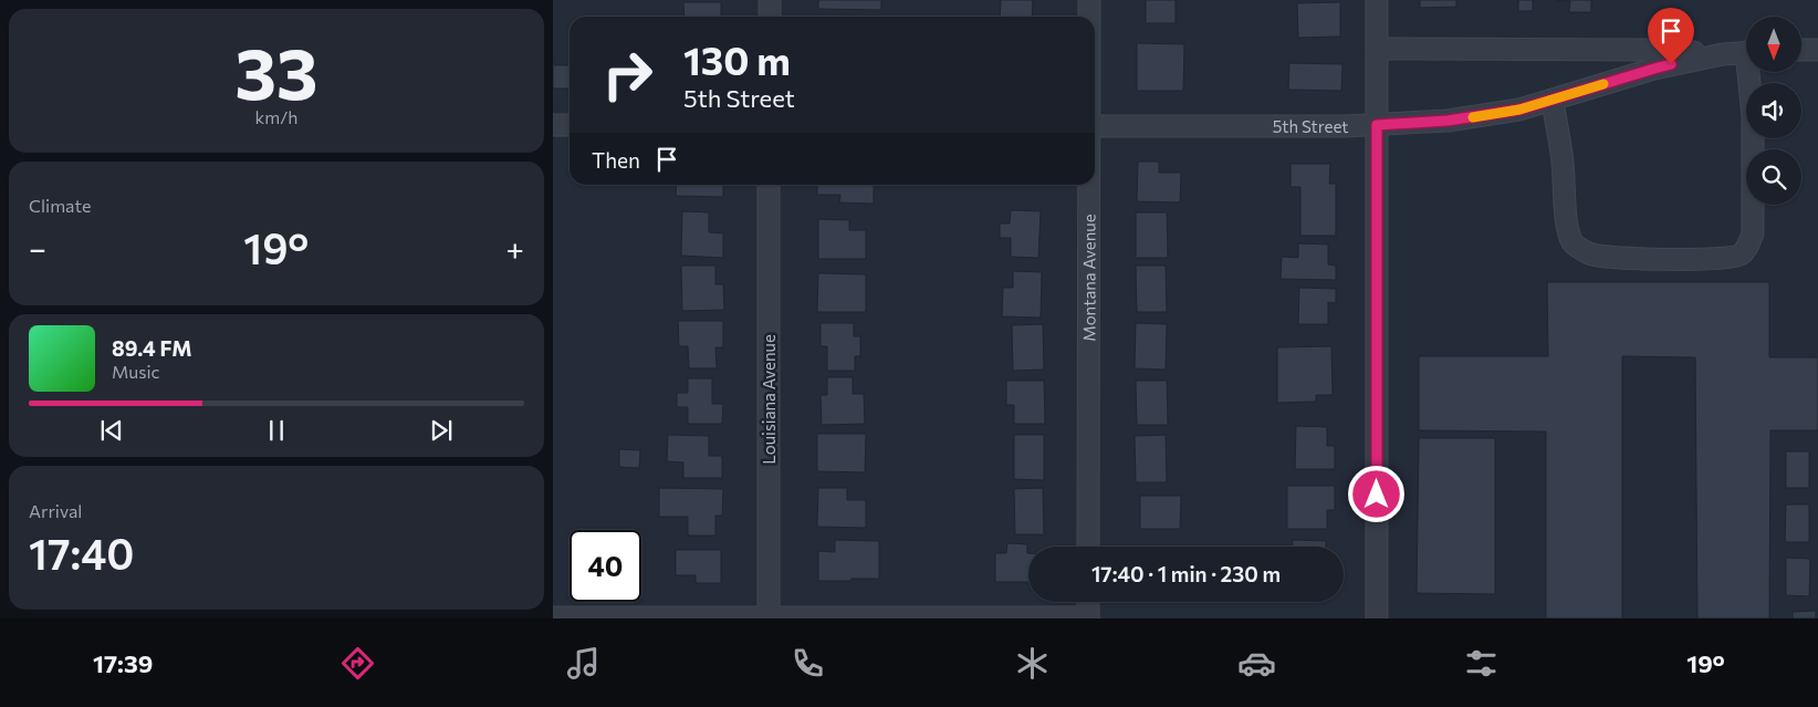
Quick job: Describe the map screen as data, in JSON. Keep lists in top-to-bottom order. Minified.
{"streets":{"street":["5th Street","Montana Avenue","Louisiana Avenue"]},"north":"bottom","page":{"tile":[["33","km/h"],"Climate",["Arrival","17:40"]],"turn":["130 m","5th Street"],"then":"Then","heat":["−","19°","+"],"song":["89.4 FM","Music"],"limit":"40","trip":"17:40 · 1 min · 230 m","tabs":["17:39","19°"]}}
